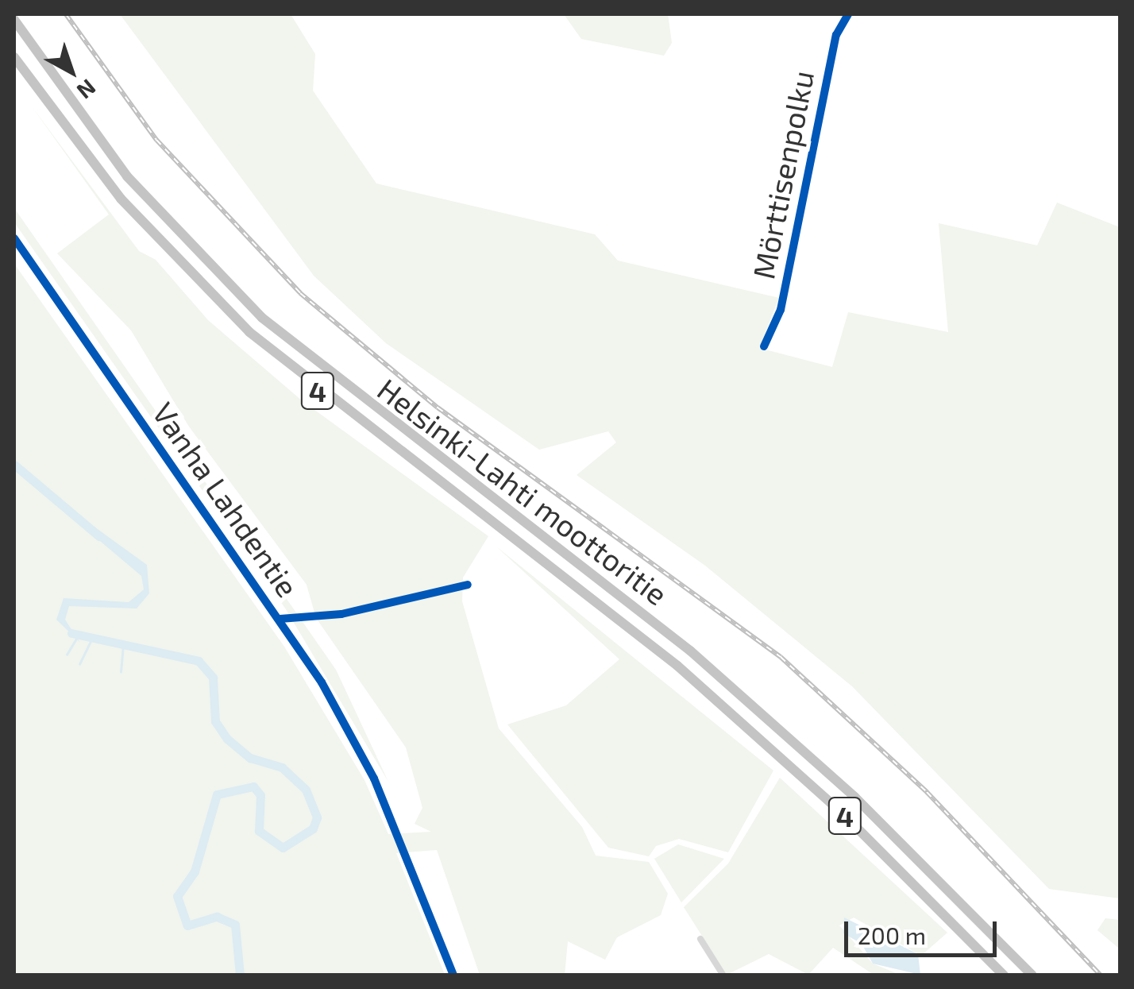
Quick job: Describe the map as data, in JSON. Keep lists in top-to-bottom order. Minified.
{"streets":{"highway":["4","Helsinki-Lahti moottoritie"],"main road":["Vanha Lahdentie"],"street":["Mörttisenpolku"]},"scale_bar":"200 m","north":"bottom right"}
